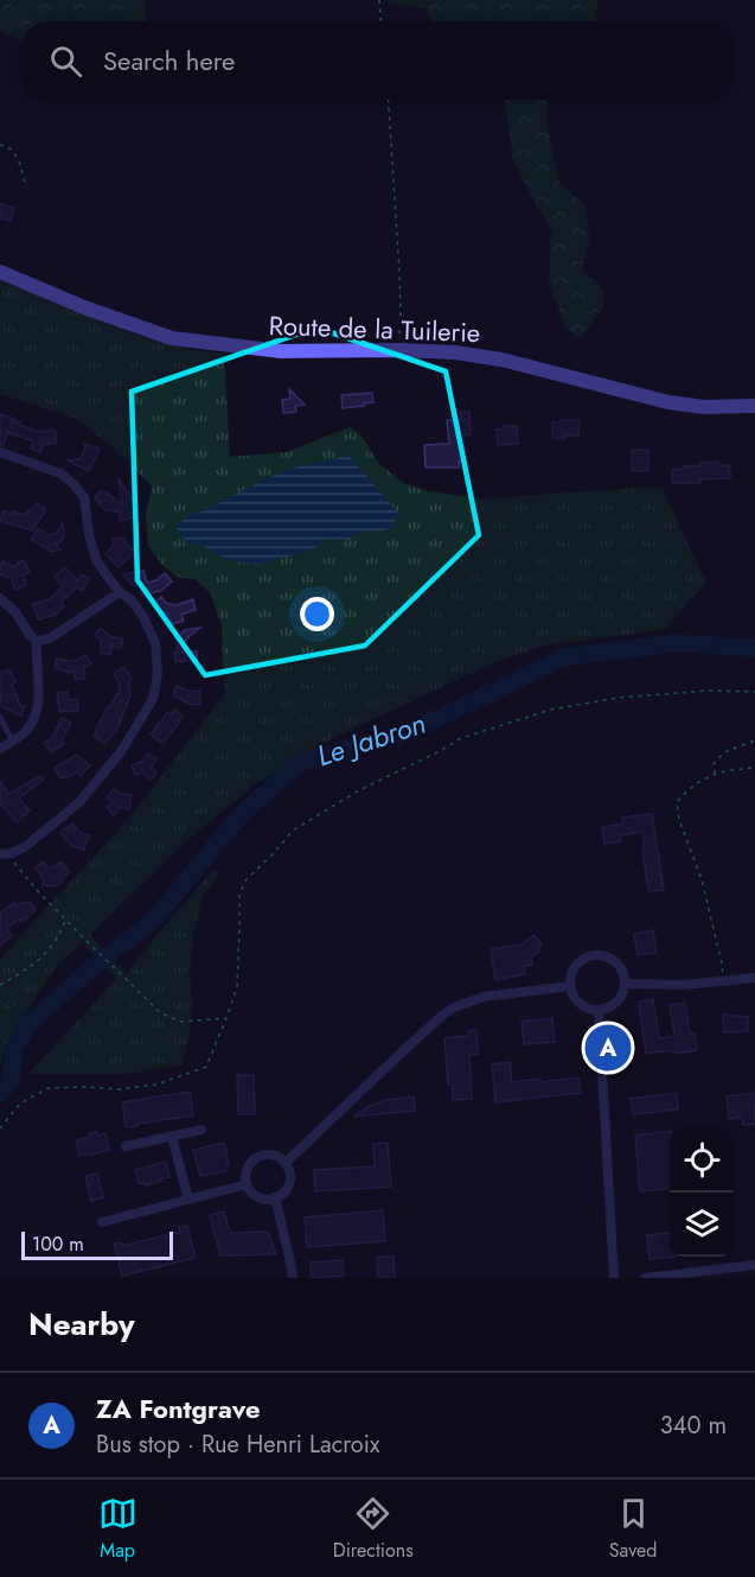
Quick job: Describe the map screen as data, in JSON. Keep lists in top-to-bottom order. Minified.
{"streets":{"main road":["Route de la Tuilerie"]},"water":["Le Jabron"],"scale_bar":"100 m","page":{"search":"Search here","pins":"A","scale":"100 m","heading":"Nearby","list":[{"mark":"A","name":"ZA Fontgrave","note":"Bus stop · Rue Henri Lacroix","value":"340 m"}],"nav":["Map","Directions","Saved"]}}
